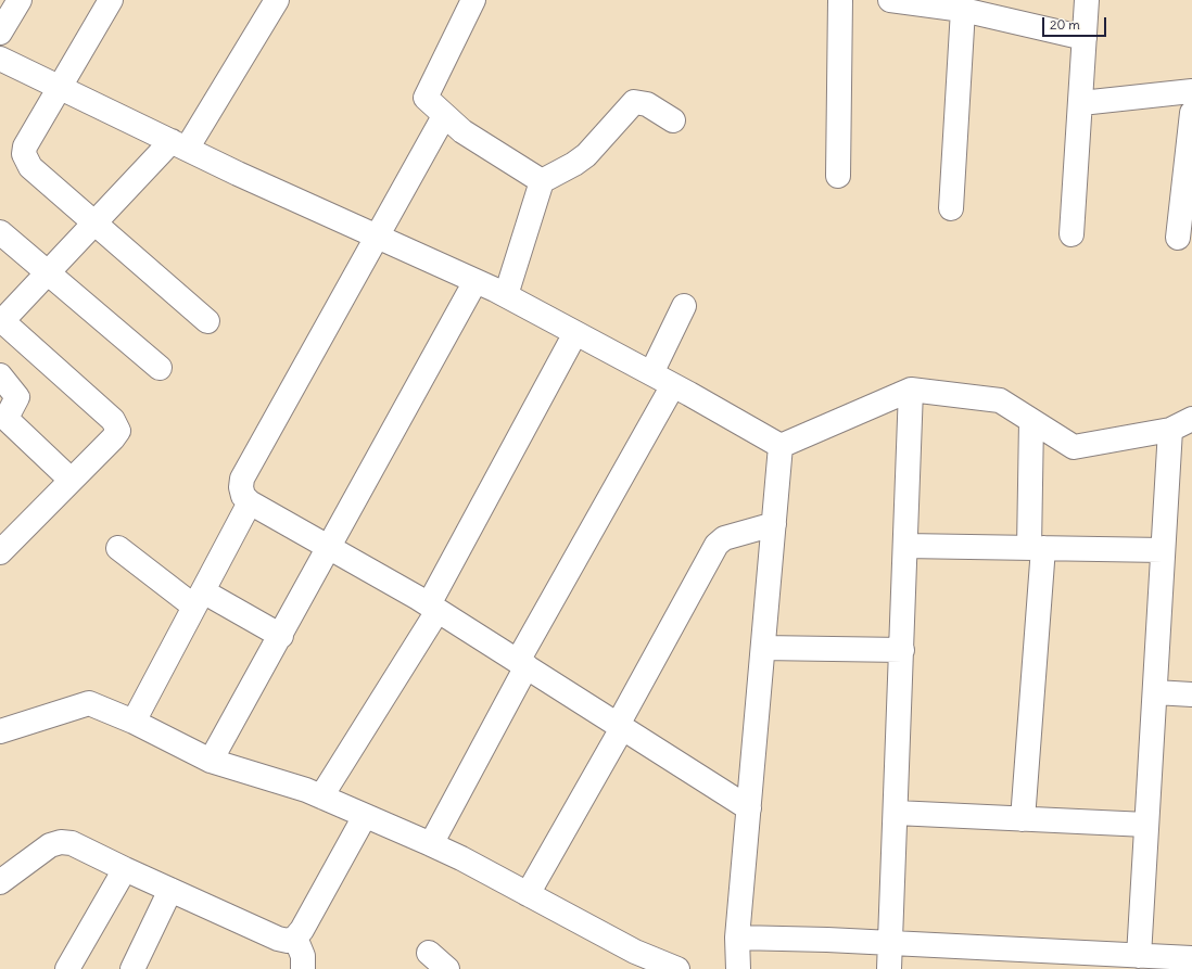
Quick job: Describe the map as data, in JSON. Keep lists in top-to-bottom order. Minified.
{"scale_bar":"20 m"}
